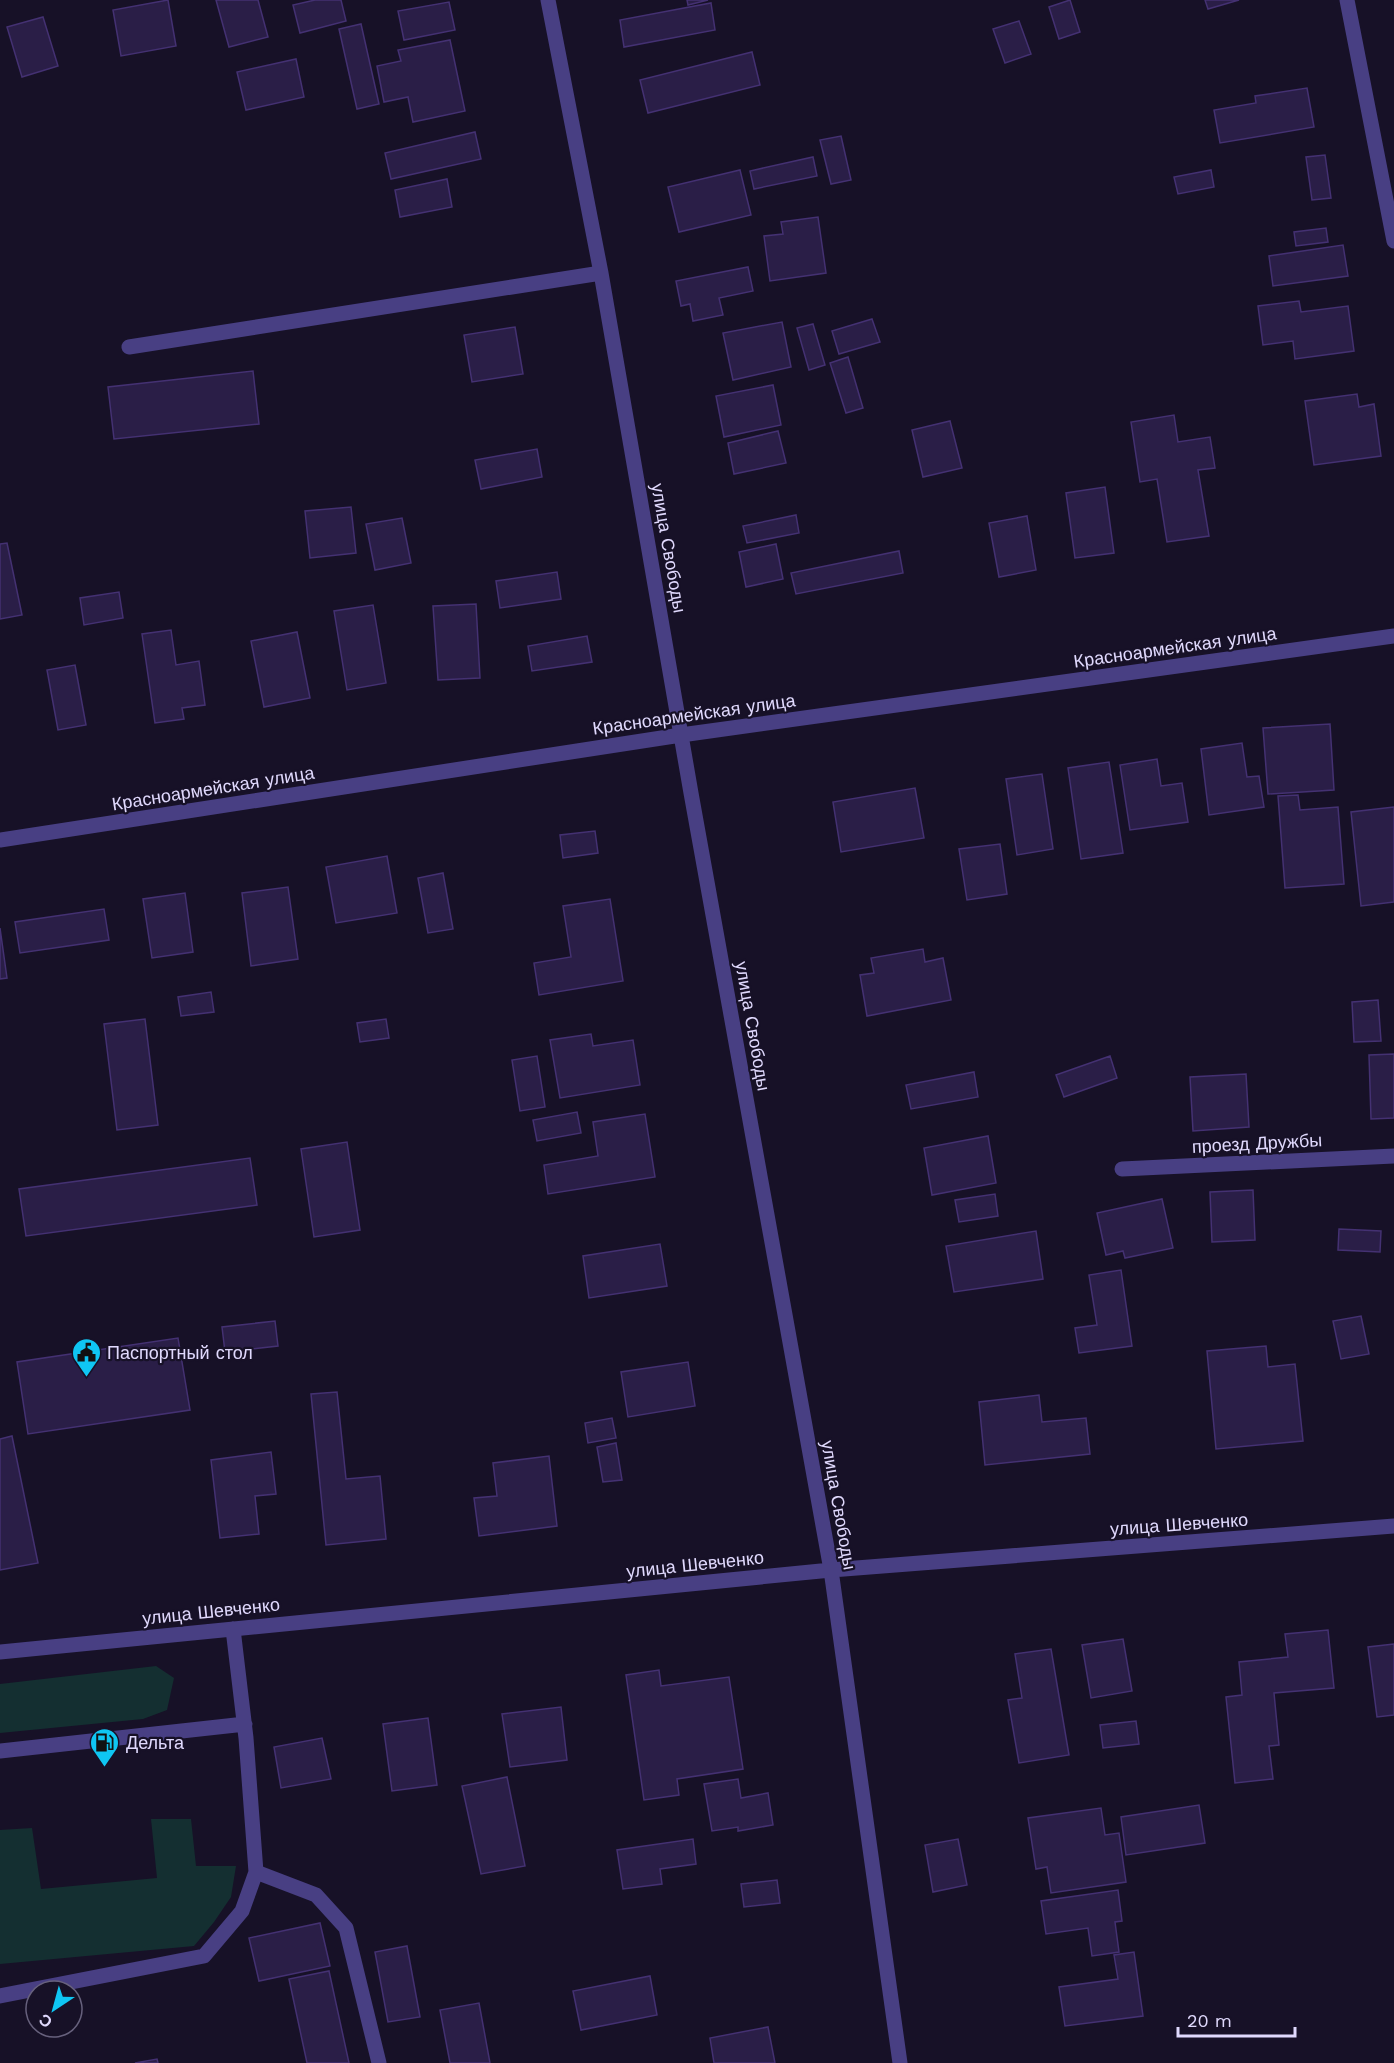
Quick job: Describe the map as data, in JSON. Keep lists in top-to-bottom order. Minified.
{"streets":{"street":["улица Свободы","Красноармейская улица","проезд Дружбы","улица Шевченко"]},"crossings":[["улица Свободы","Красноармейская улица"],["улица Свободы","улица Шевченко"]],"places":{"public building":["Паспортный стол"],"fuel station":["Дельта"]},"scale_bar":"20 m","north":"bottom left"}
